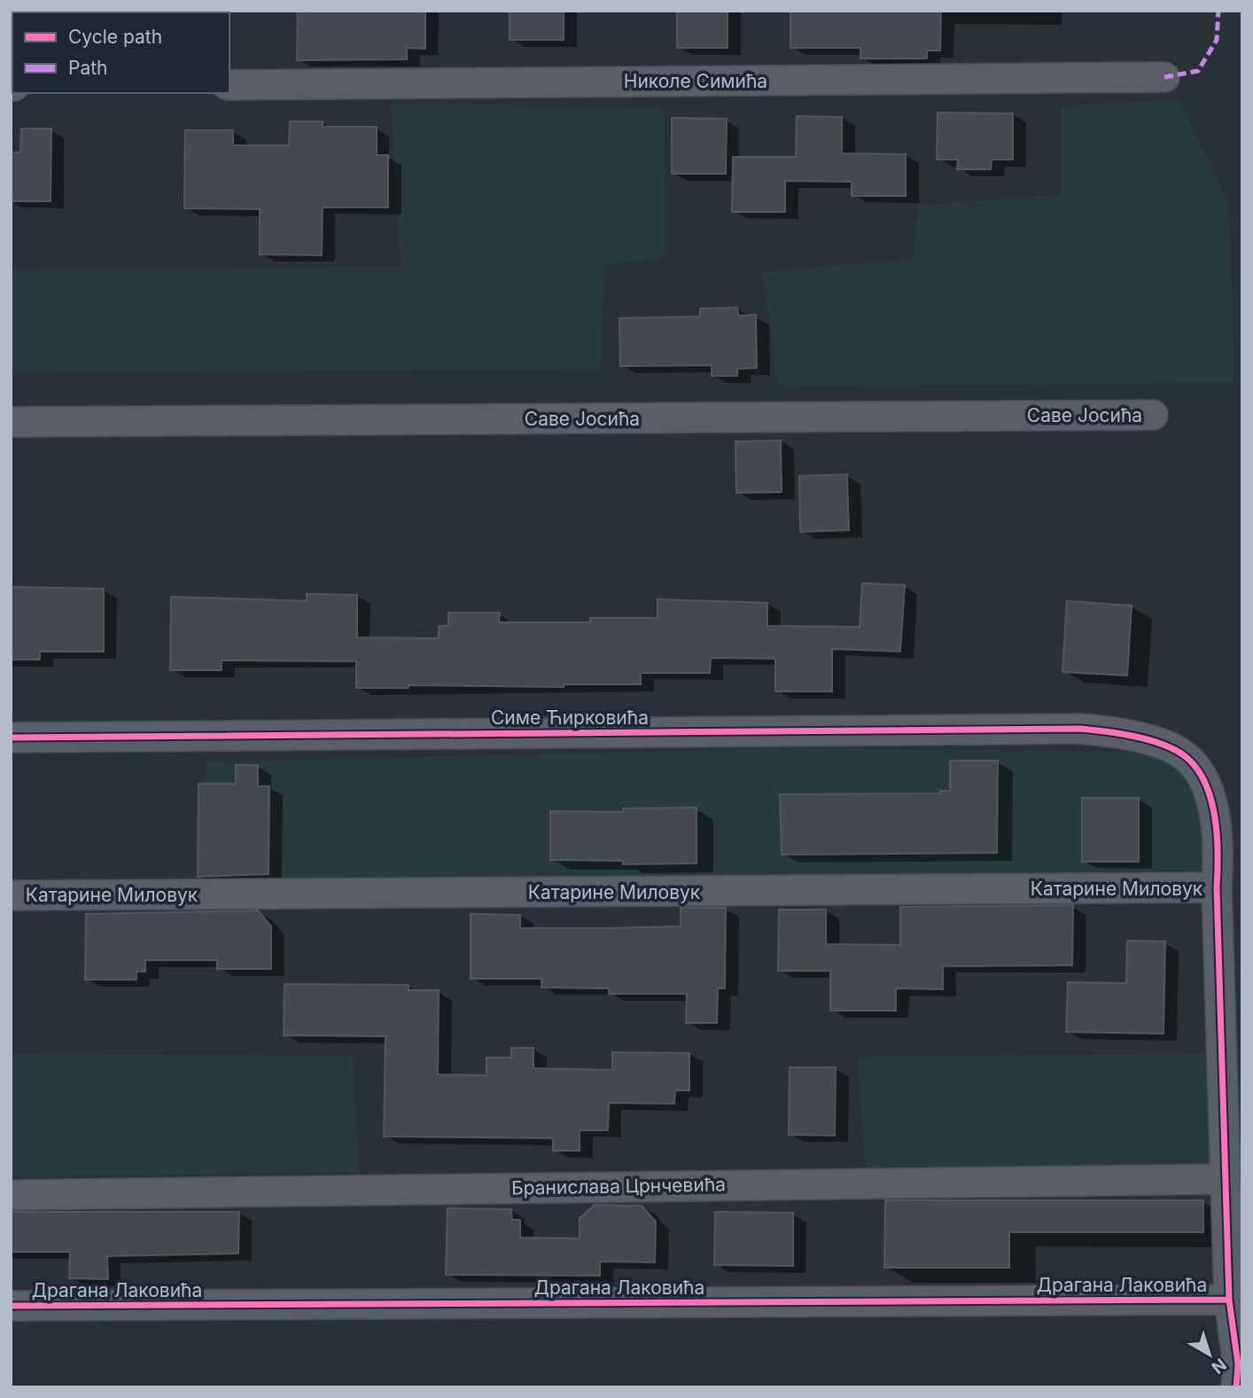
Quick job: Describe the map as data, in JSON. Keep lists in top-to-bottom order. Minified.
{"streets":{"street":["Николе Симића","Саве Јосића","Симе Ћирковића","Катарине Миловук","Бранислава Црнчевића","Драгана Лаковића"]},"crossings":[["Симе Ћирковића","Катарине Миловук"],["Симе Ћирковића","Бранислава Црнчевића"],["Симе Ћирковића","Драгана Лаковића"]],"legend":["Cycle path","Path"],"north":"bottom right"}
